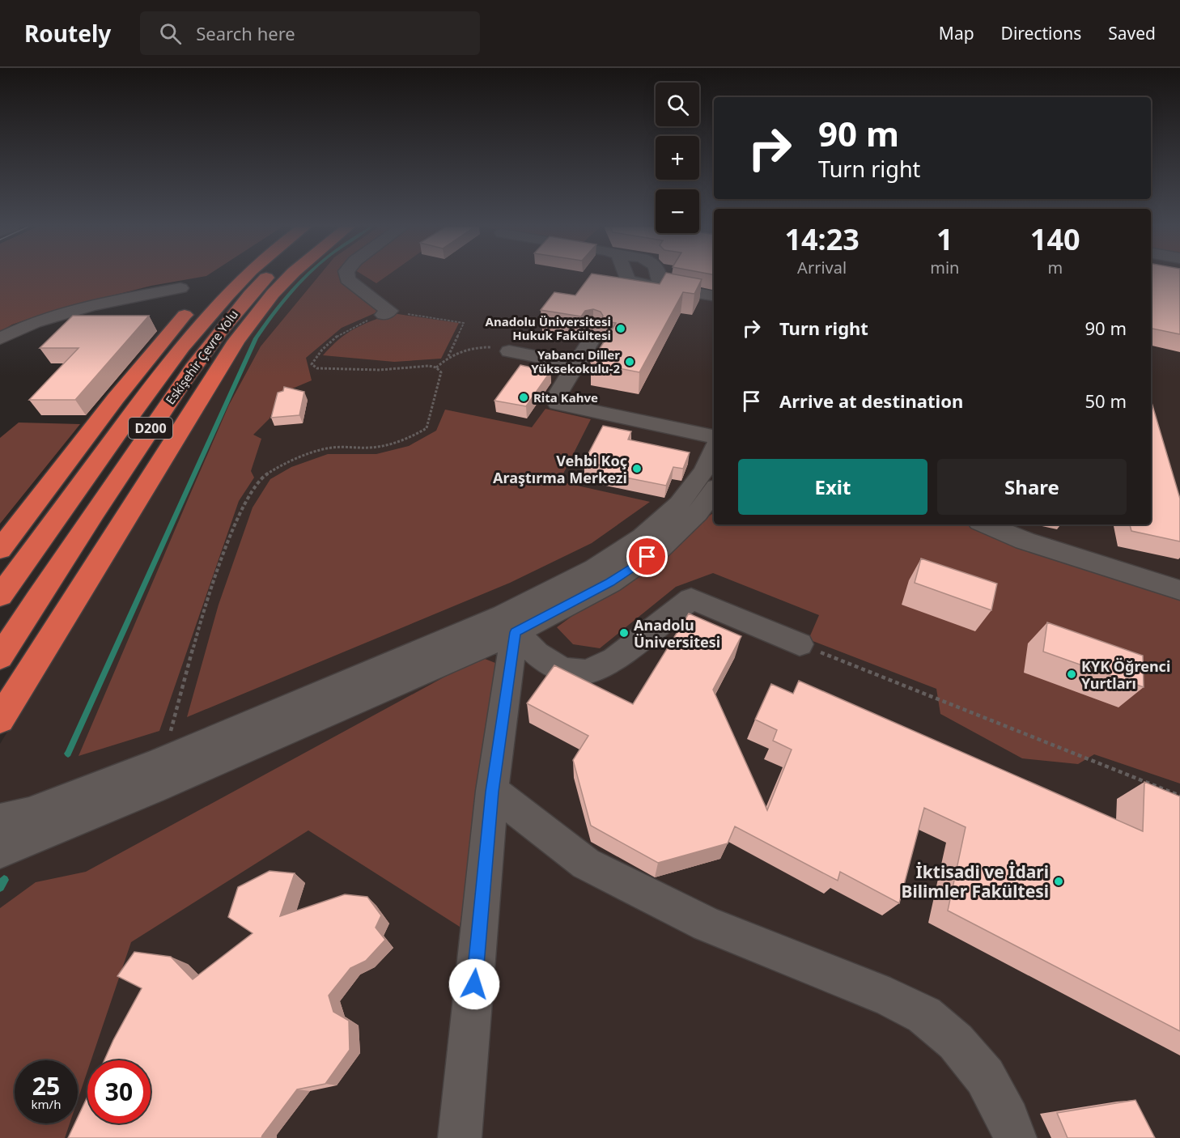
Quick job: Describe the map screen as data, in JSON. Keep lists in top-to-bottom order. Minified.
{"streets":{"highway":["Eskişehir Çevre Yolu","D200"]},"places":["Anadolu Üniversitesi Hukuk Fakültesi","Yabancı Diller Yüksekokulu-2","Rita Kahve","Vehbi Koç Araştırma Merkezi","Anadolu Üniversitesi","KYK Öğrenci Yurtları","İktisadi ve İdari Bilimler Fakültesi"],"page":{"header":"Routely","search":"Search here","nav":["Map","Directions","Saved"],"map_buttons":["+","−"],"turn":["90 m","Turn right"],"eta":["14:23","Arrival","1","min","140","m"],"list":[{"name":"Turn right","value":"90 m"},{"name":"Arrive at destination","value":"50 m"}],"buttons":["Exit","Share"],"speed":"25 km/h","limit":"30"}}
